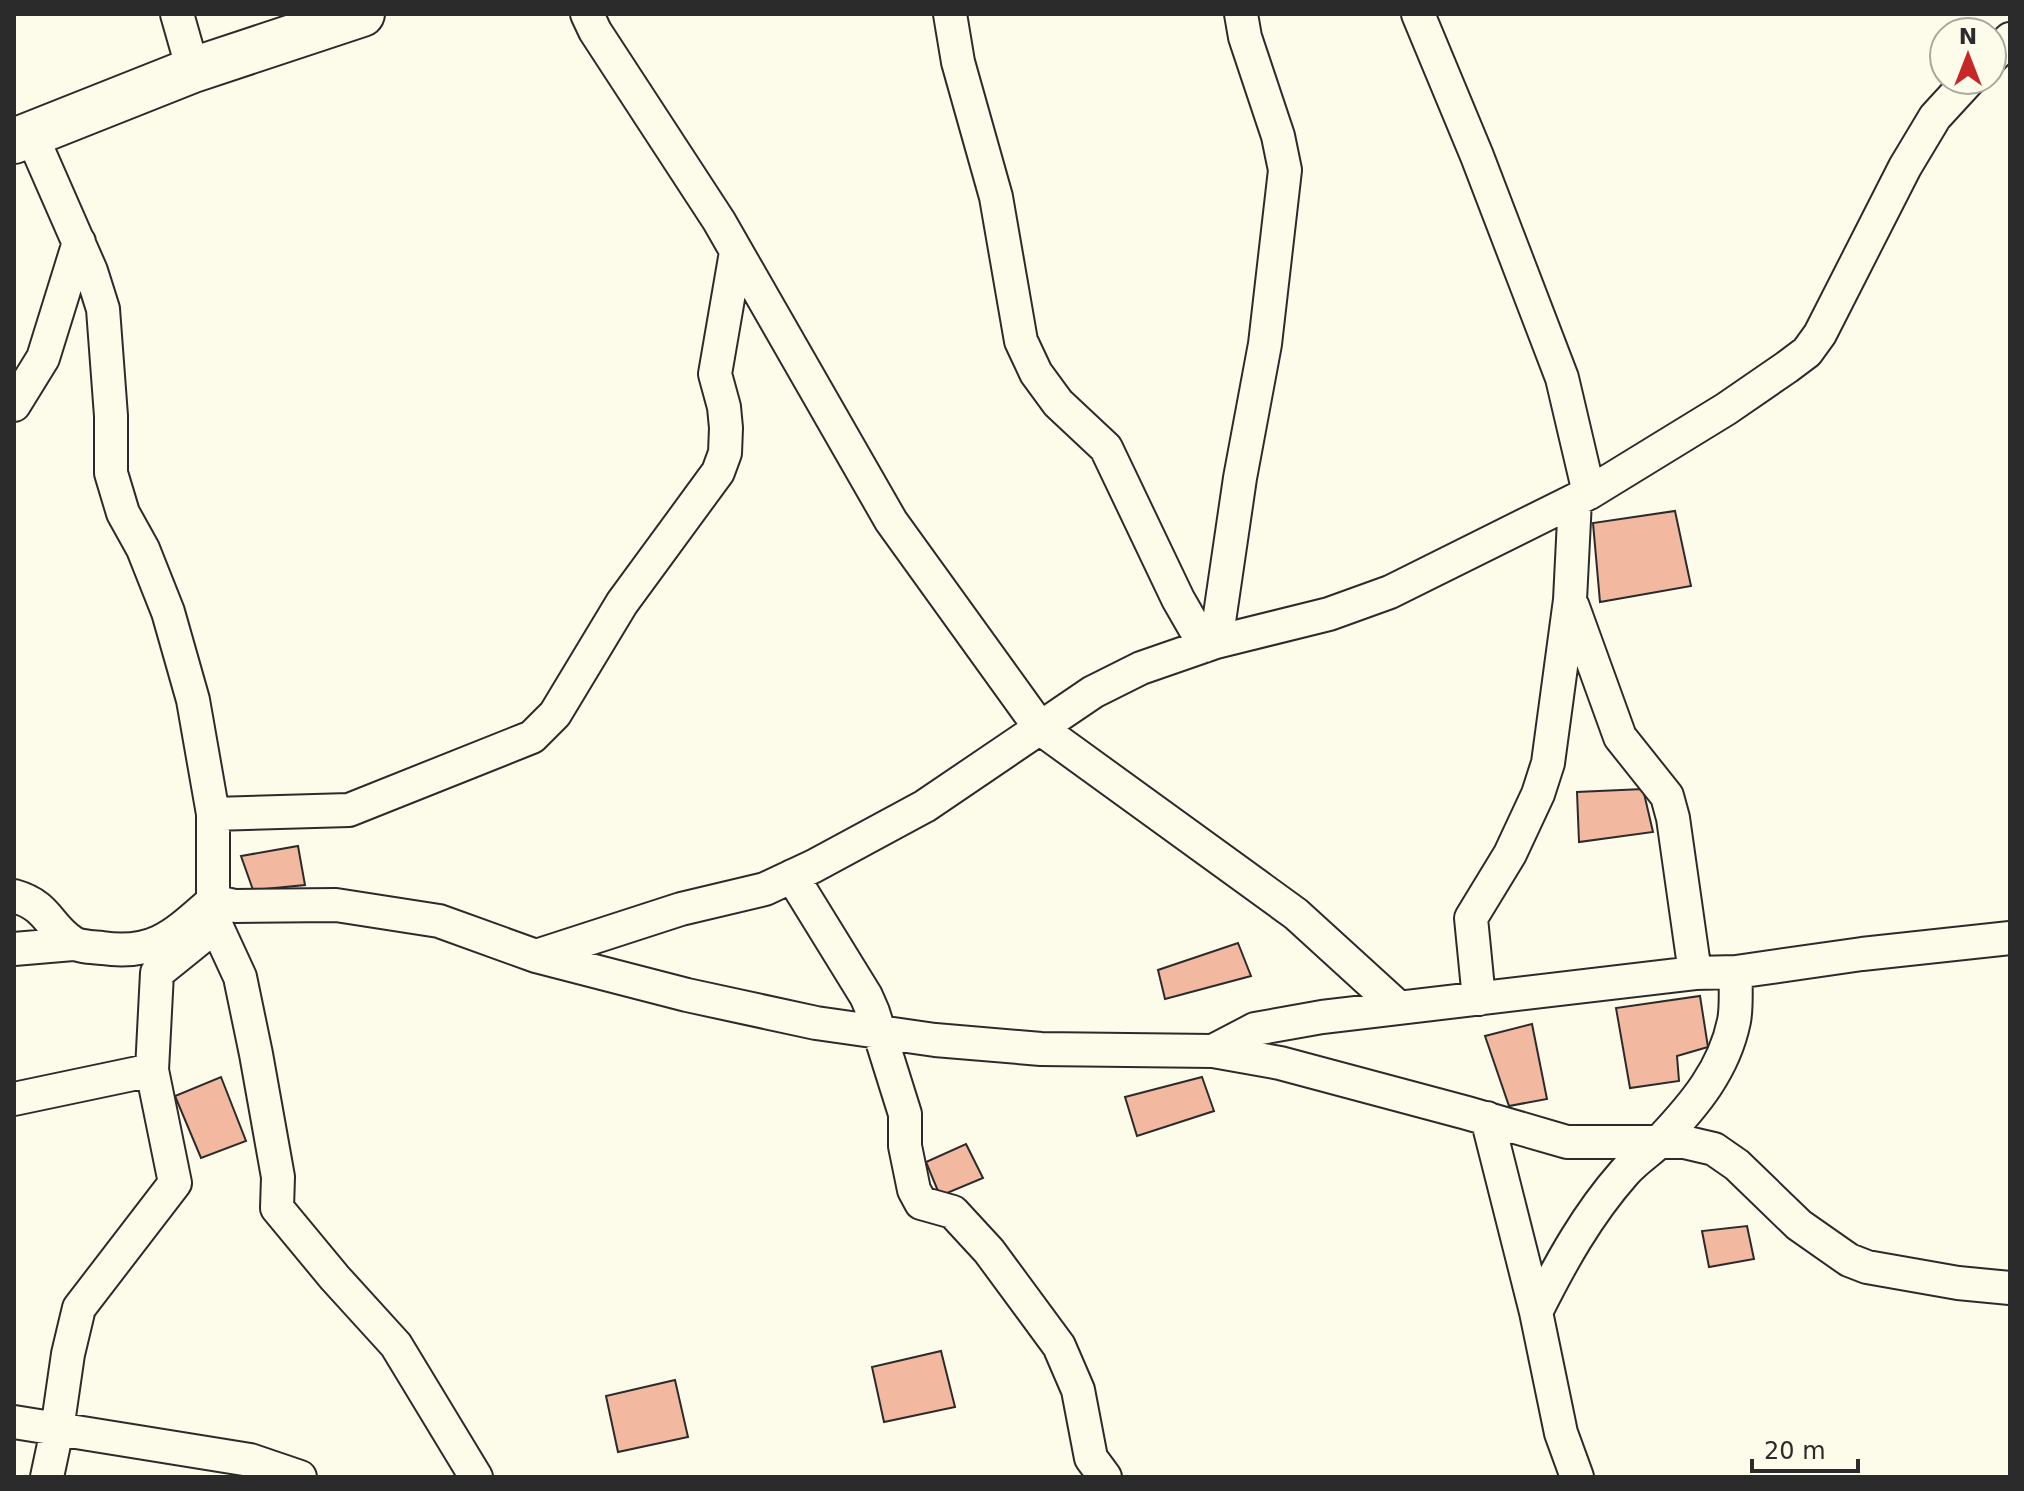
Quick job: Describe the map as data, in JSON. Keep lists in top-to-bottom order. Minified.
{"scale_bar":"20 m","north":"top"}
